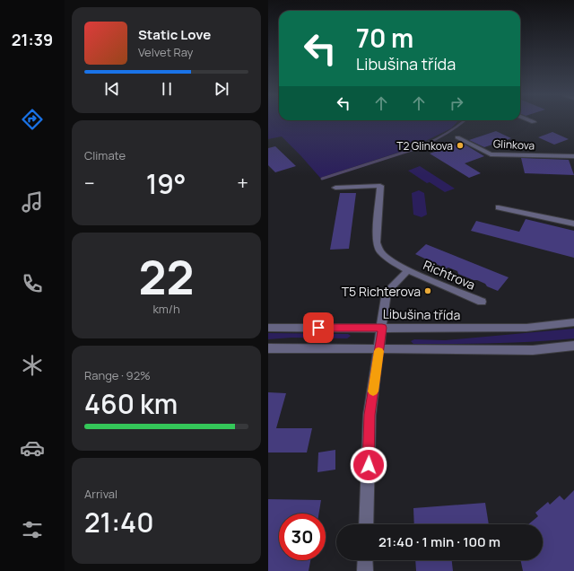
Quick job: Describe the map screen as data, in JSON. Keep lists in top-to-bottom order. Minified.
{"streets":{"street":["Glinkova","Richtrova","Libušina třída"]},"crossings":[["Richtrova","Libušina třída"]],"places":["T2 Glinkova","T5 Richterova"],"page":{"tabs":"21:39","turn":["70 m","Libušina třída"],"song":["Static Love","Velvet Ray"],"tile":["Climate",["22","km/h"],["Range · 92%","460 km"],["Arrival","21:40"]],"heat":["−","19°","+"],"limit":"30","trip":"21:40 · 1 min · 100 m"}}
